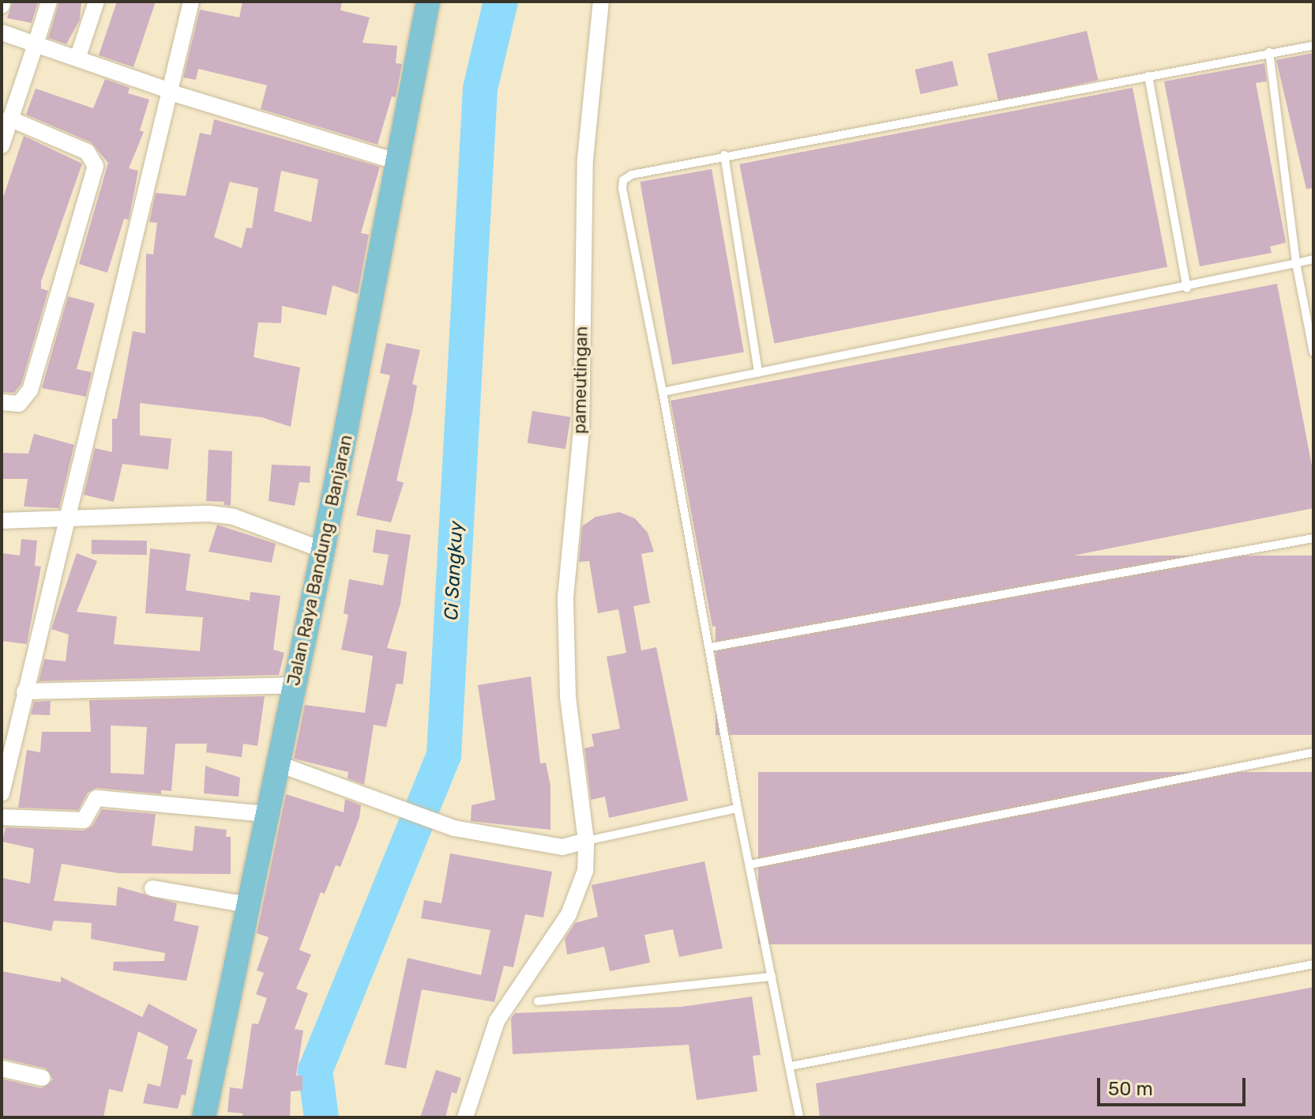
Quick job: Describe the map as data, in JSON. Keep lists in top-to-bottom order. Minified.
{"streets":{"main road":["Jalan Raya Bandung - Banjaran"],"street":["pameutingan"]},"water":["Ci Sangkuy"],"scale_bar":"50 m"}
